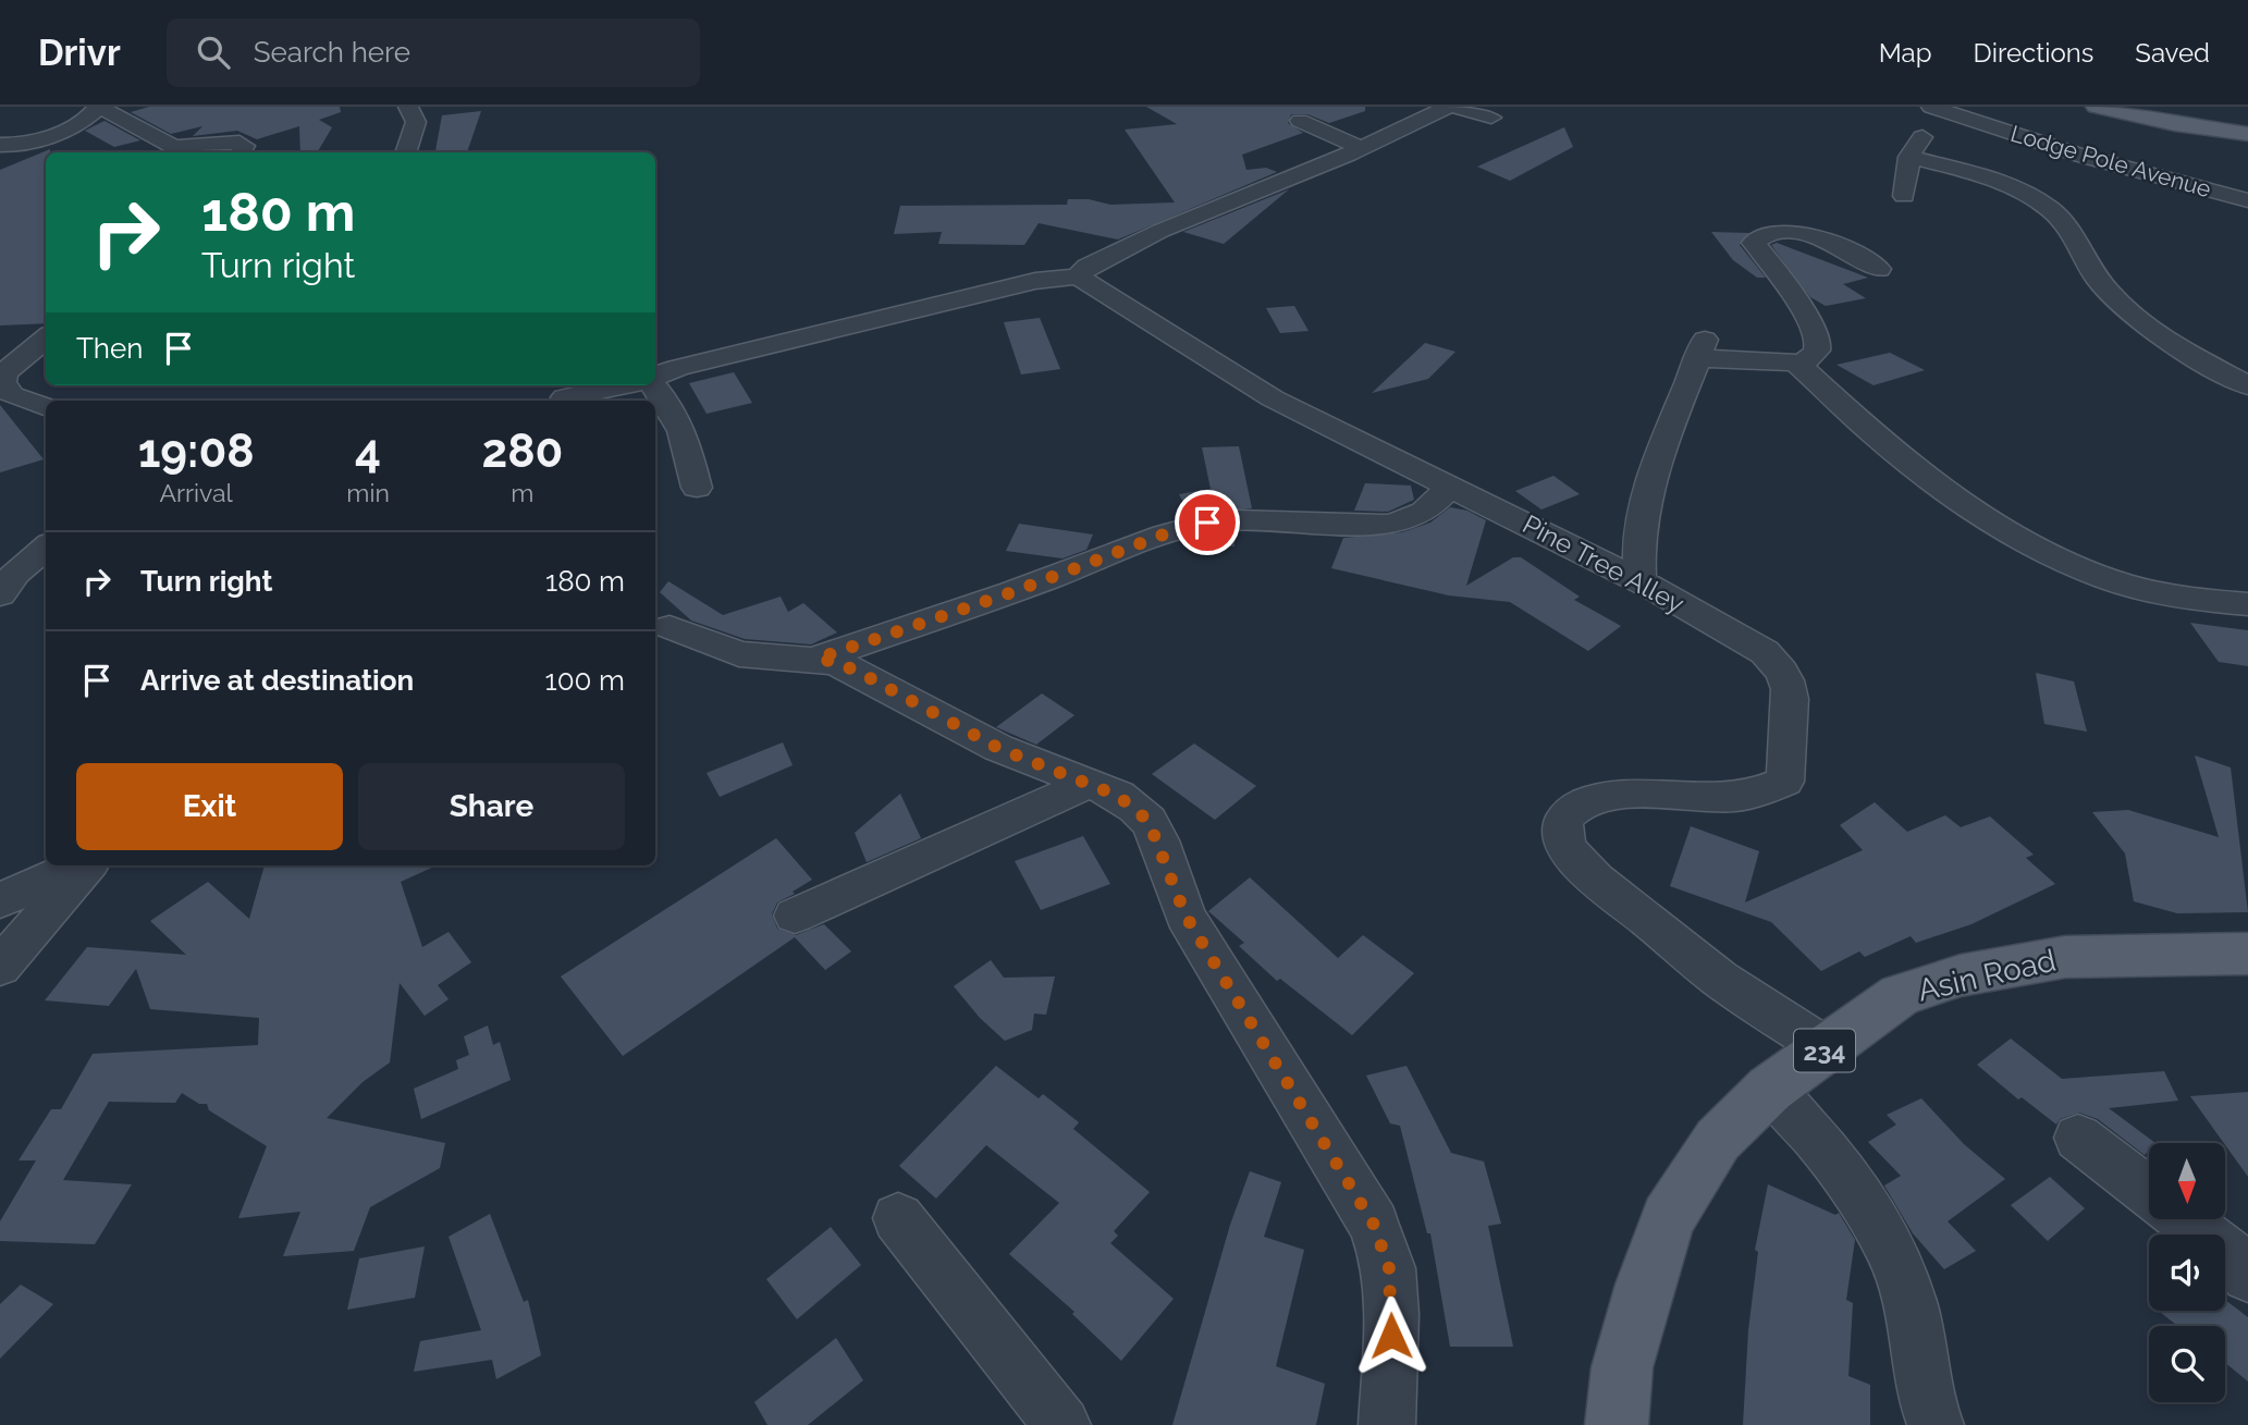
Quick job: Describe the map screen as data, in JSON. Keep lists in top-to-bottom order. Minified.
{"streets":{"main road":["Asin Road","234"],"street":["Lodge Pole Avenue","Pine Tree Alley"]},"crossings":[["Pine Tree Alley","Asin Road"]],"north":"bottom","page":{"header":"Drivr","search":"Search here","nav":["Map","Directions","Saved"],"turn":["180 m","Turn right"],"then":"Then","eta":["19:08","Arrival","4","min","280","m"],"list":[{"name":"Turn right","value":"180 m"},{"name":"Arrive at destination","value":"100 m"}],"buttons":["Exit","Share"]}}
